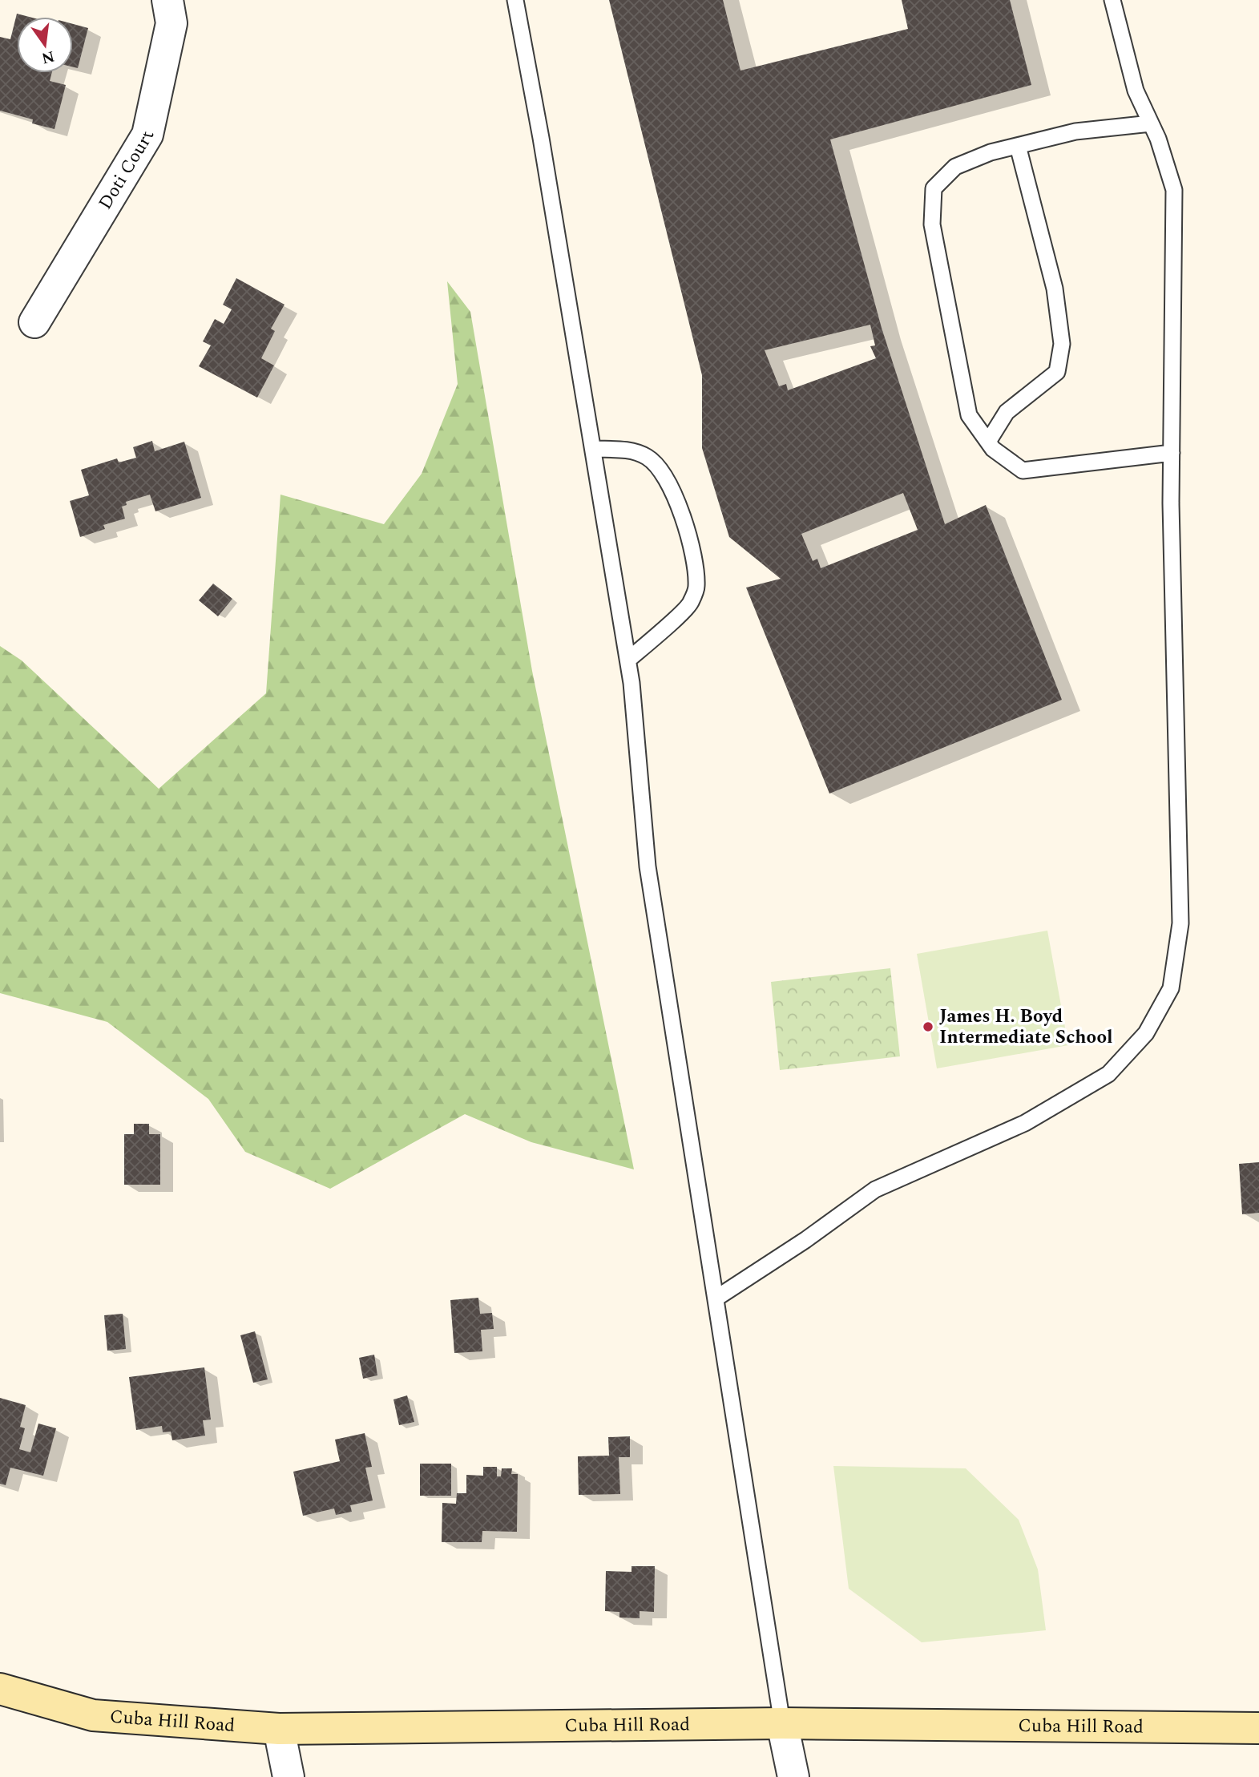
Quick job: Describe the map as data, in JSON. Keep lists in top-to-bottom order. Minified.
{"streets":{"main road":["Cuba Hill Road"],"street":["Doti Court"]},"places":["James H. Boyd Intermediate School"],"north":"bottom"}
